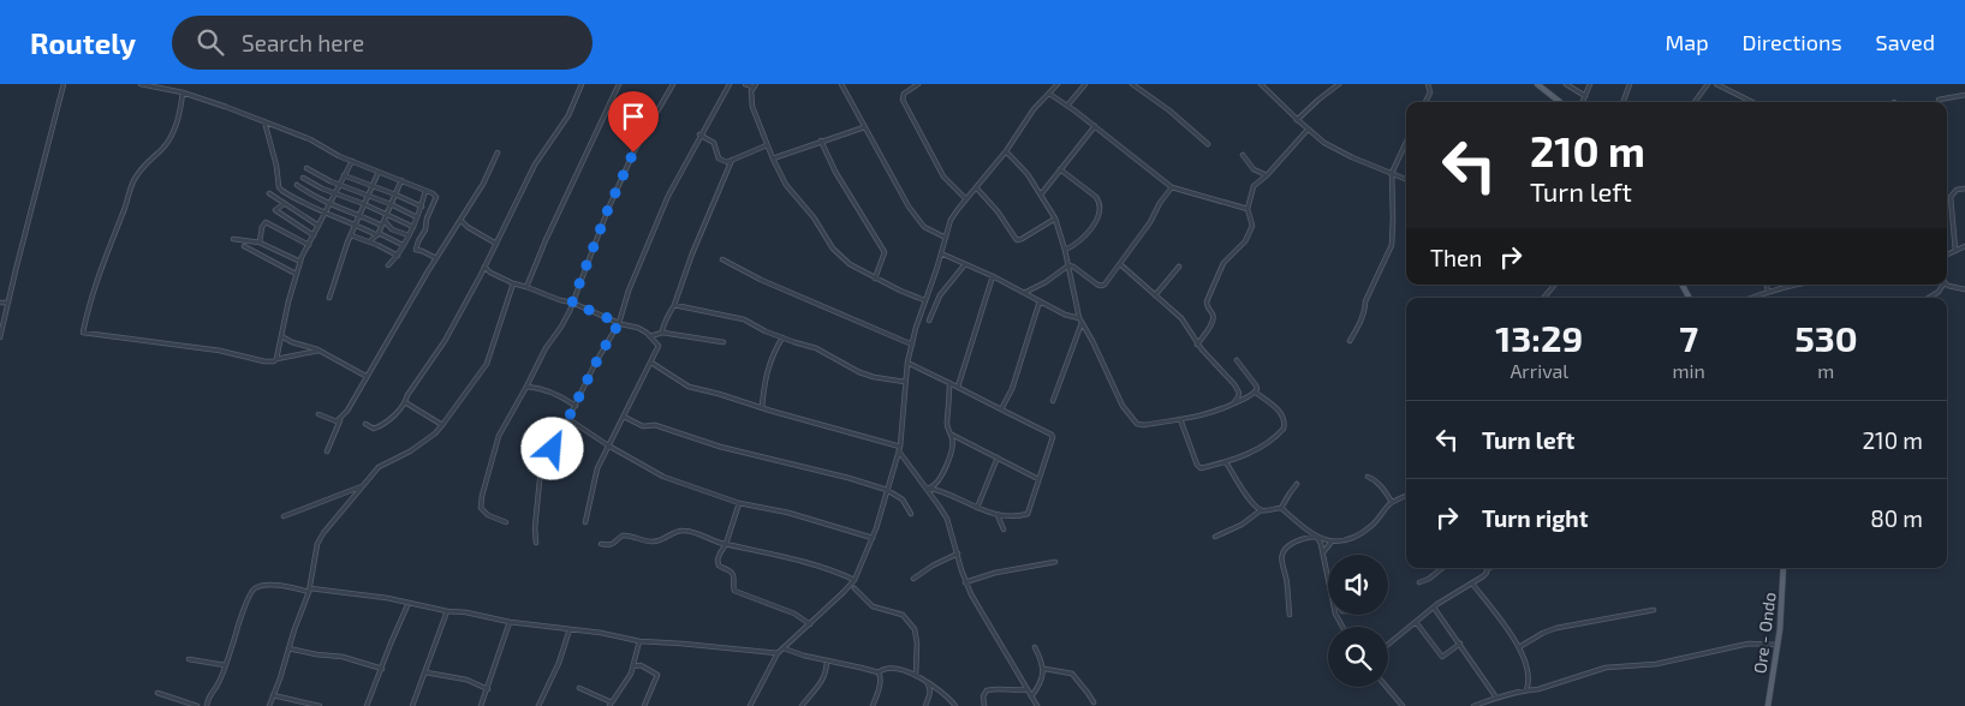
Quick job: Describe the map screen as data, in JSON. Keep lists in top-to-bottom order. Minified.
{"streets":{"main road":["Ore - Ondo"]},"page":{"header":"Routely","search":"Search here","nav":["Map","Directions","Saved"],"turn":["210 m","Turn left"],"then":"Then","eta":["13:29","Arrival","7","min","530","m"],"list":[{"name":"Turn left","value":"210 m"},{"name":"Turn right","value":"80 m"}]}}
